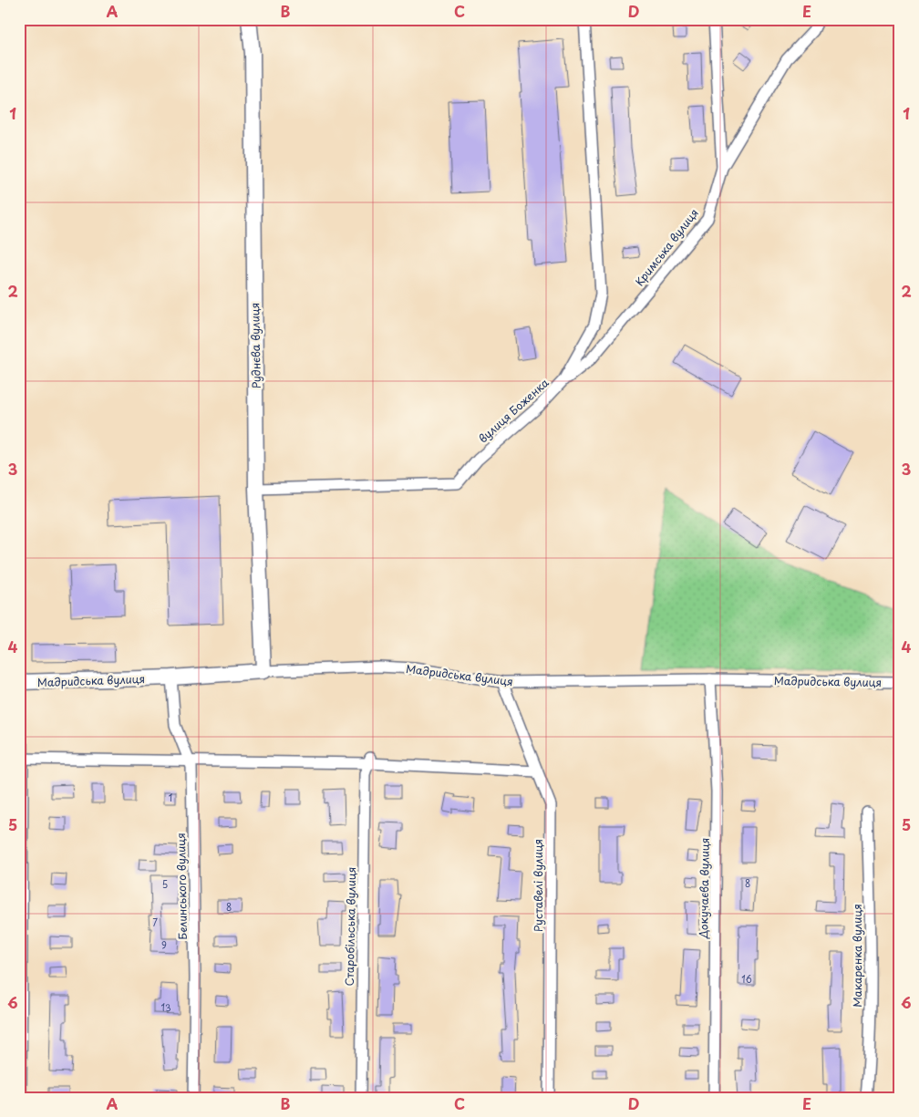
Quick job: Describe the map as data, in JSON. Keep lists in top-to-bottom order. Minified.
{"streets":{"street":["Кримська вулиця","Руднєва вулиця","вулиця Боженка","Мадридська вулиця","Руставелі вулиця","Белинського вулиця","Докучаєва вулиця","Старобільська вулиця","Макаренка вулиця"]},"crossings":[["Кримська вулиця","вулиця Боженка"],["Руднєва вулиця","вулиця Боженка"],["Руднєва вулиця","Мадридська вулиця"],["Мадридська вулиця","Руставелі вулиця"],["Мадридська вулиця","Белинського вулиця"],["Мадридська вулиця","Докучаєва вулиця"]],"house_numbers":["1","8","5","8","7","9","16","13"],"grid":{"columns":["A","B","C","D","E"],"rows":["1","2","3","4","5","6"]}}
